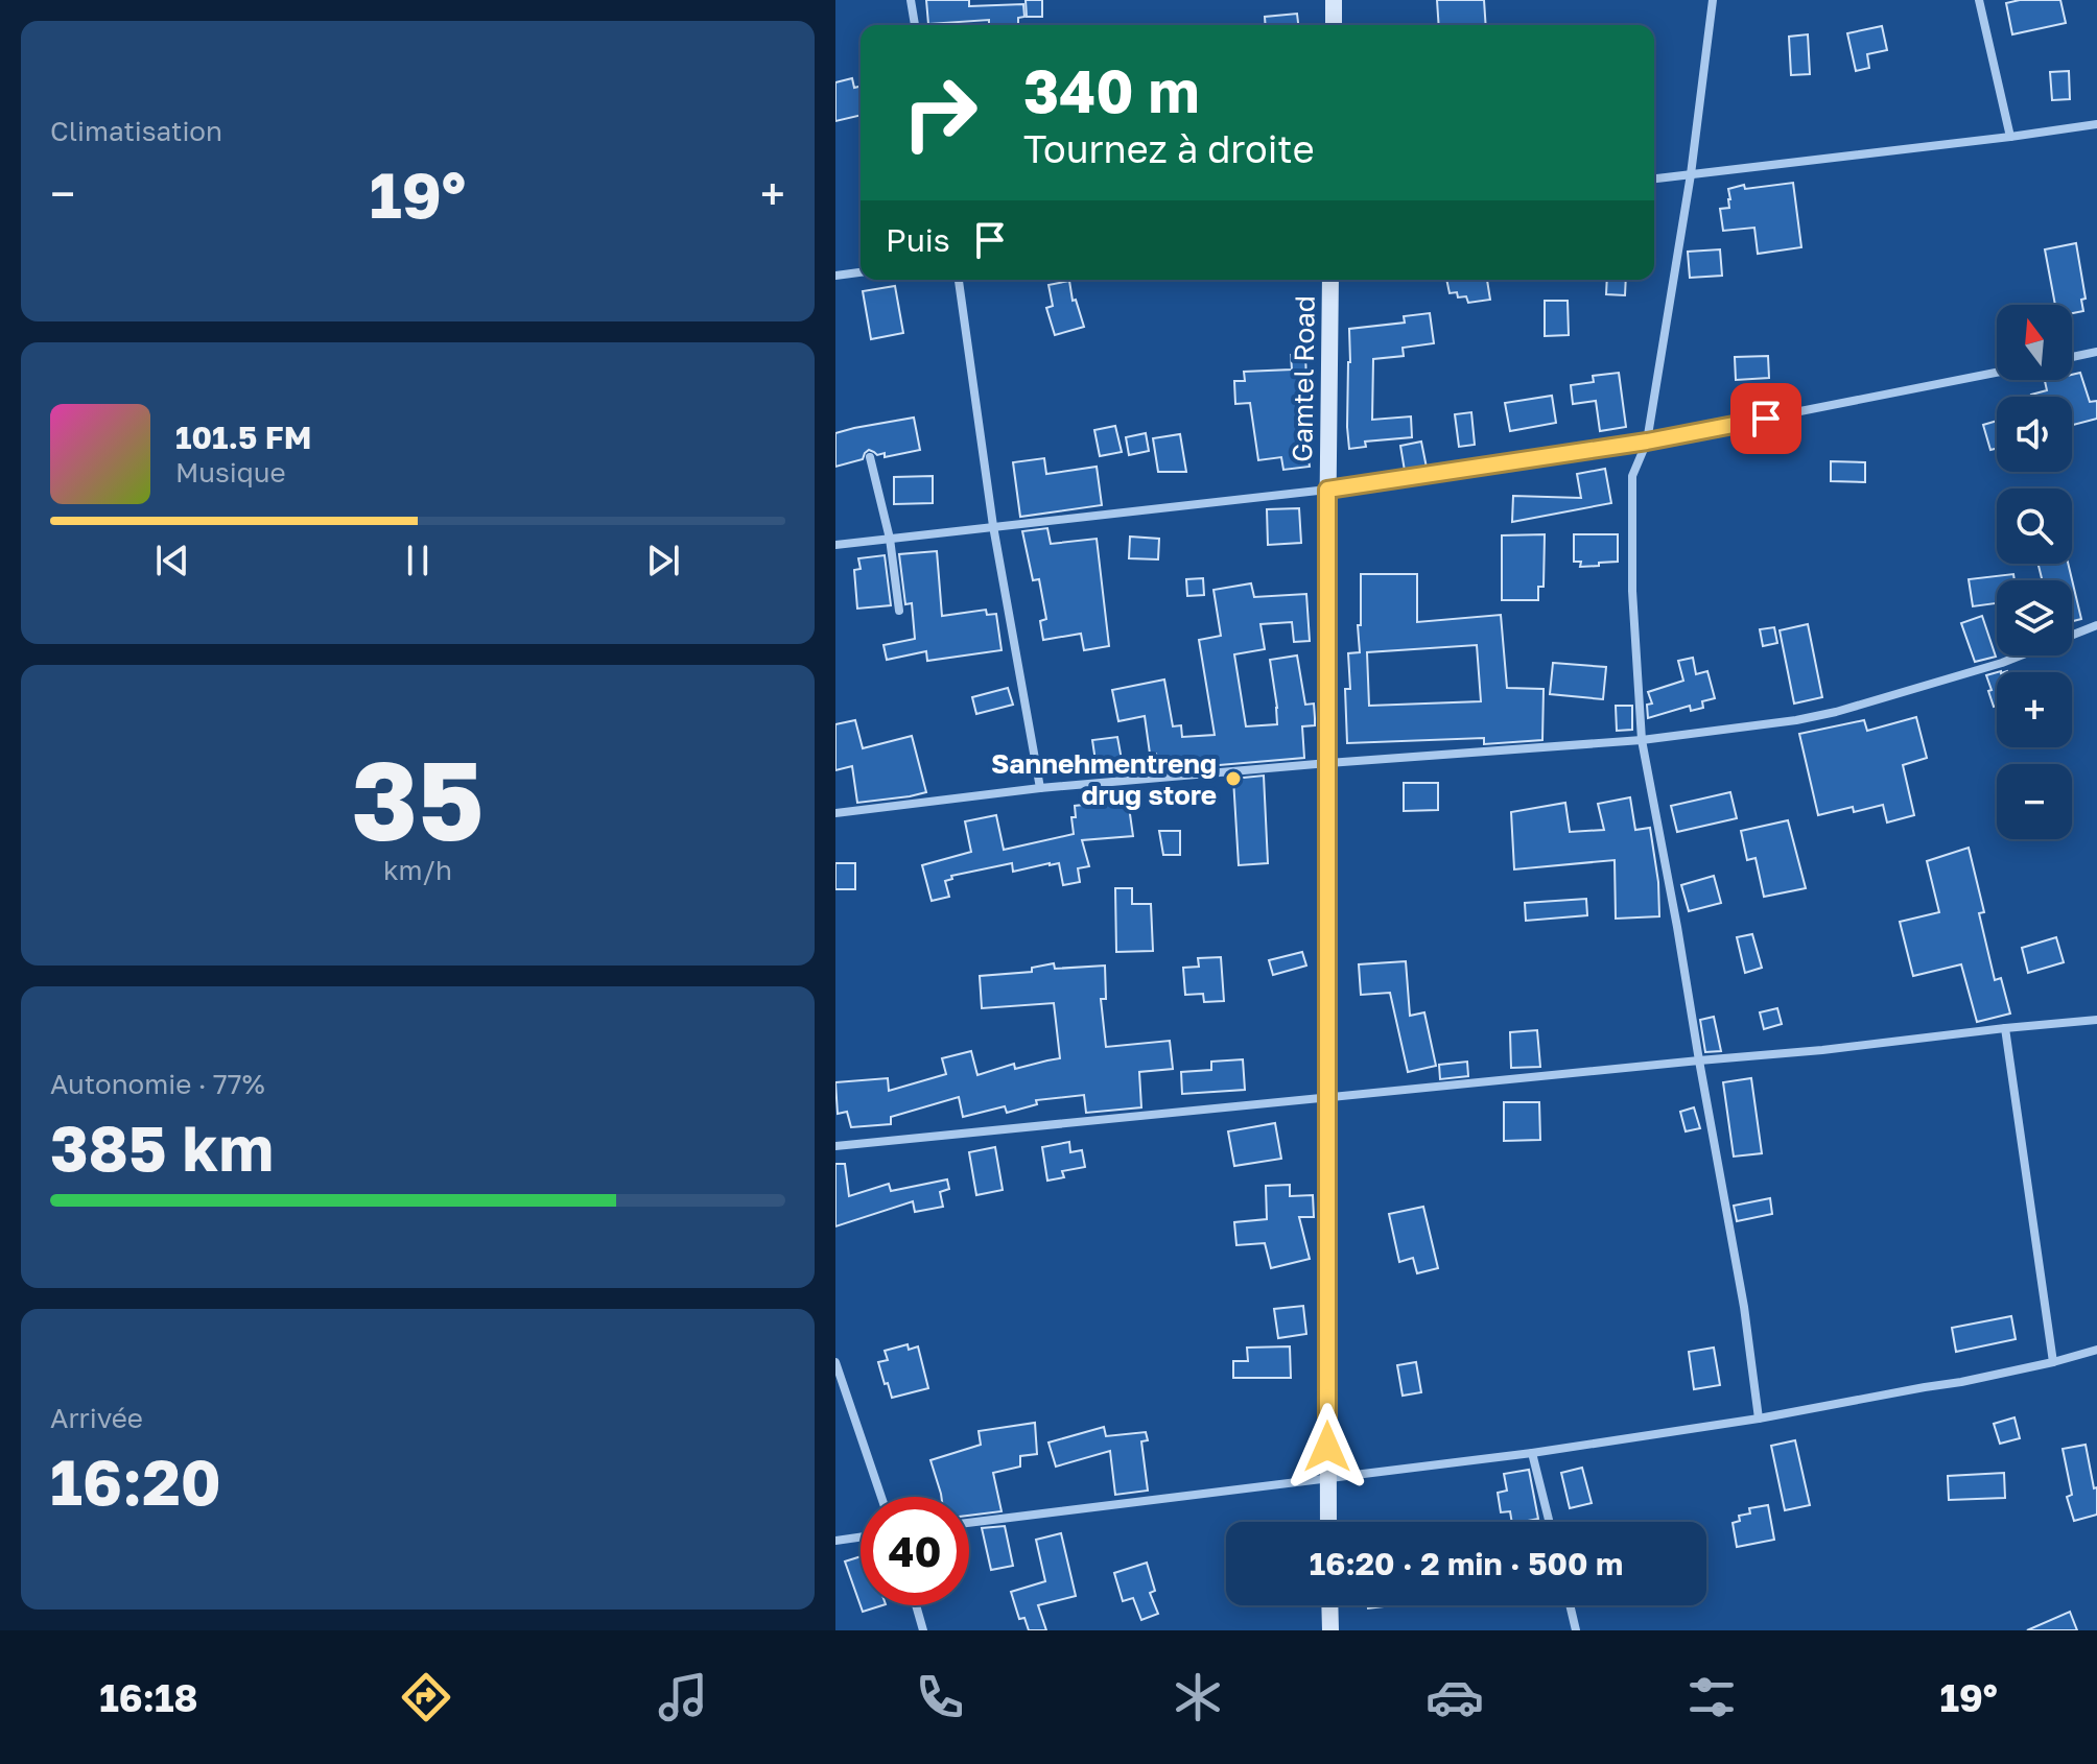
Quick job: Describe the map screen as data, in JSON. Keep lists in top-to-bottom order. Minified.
{"streets":{"street":["Gamtel Road"]},"places":["Sannehmentreng drug store"],"north":"top","page":{"tile":["Climatisation",["35","km/h"],["Autonomie · 77%","385 km"],["Arrivée","16:20"]],"turn":["340 m","Tournez à droite"],"heat":["−","19°","+"],"then":"Puis","map_buttons":["+","−"],"song":["101.5 FM","Musique"],"limit":"40","trip":"16:20 · 2 min · 500 m","tabs":["16:18","19°"]}}
